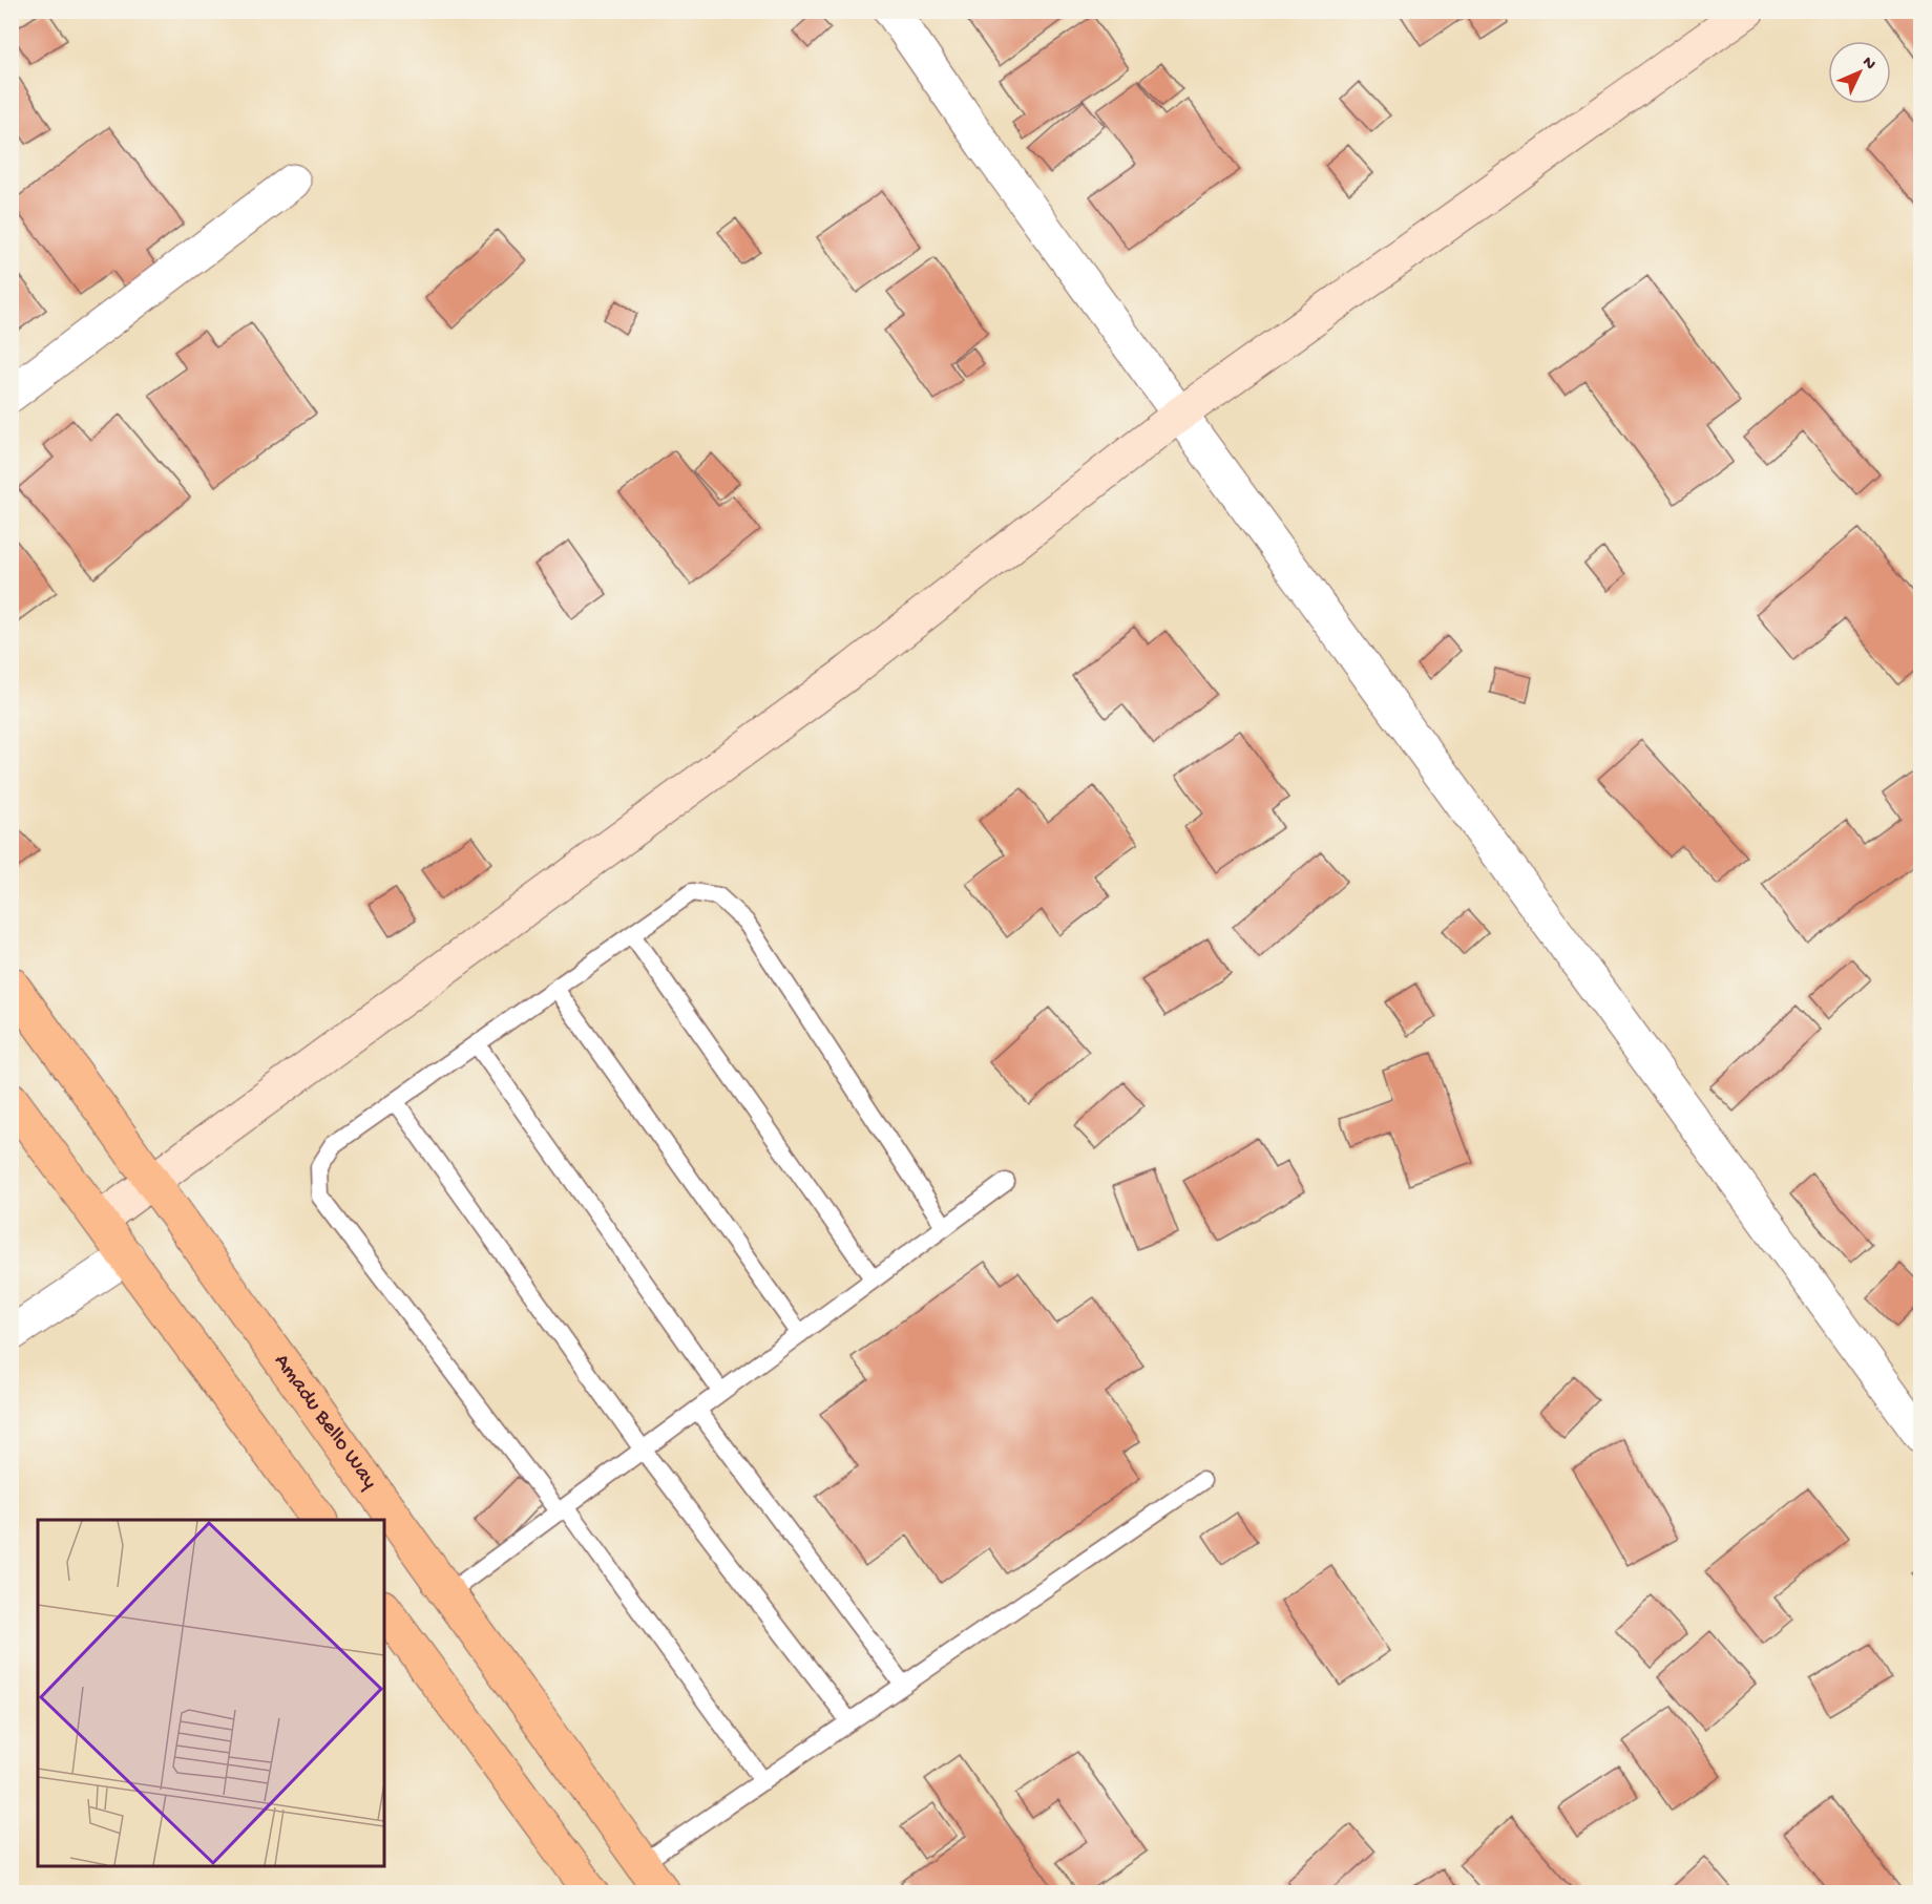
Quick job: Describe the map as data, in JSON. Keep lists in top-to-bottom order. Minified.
{"streets":{"main road":["Amadu Bello Way"]},"north":"top right"}
